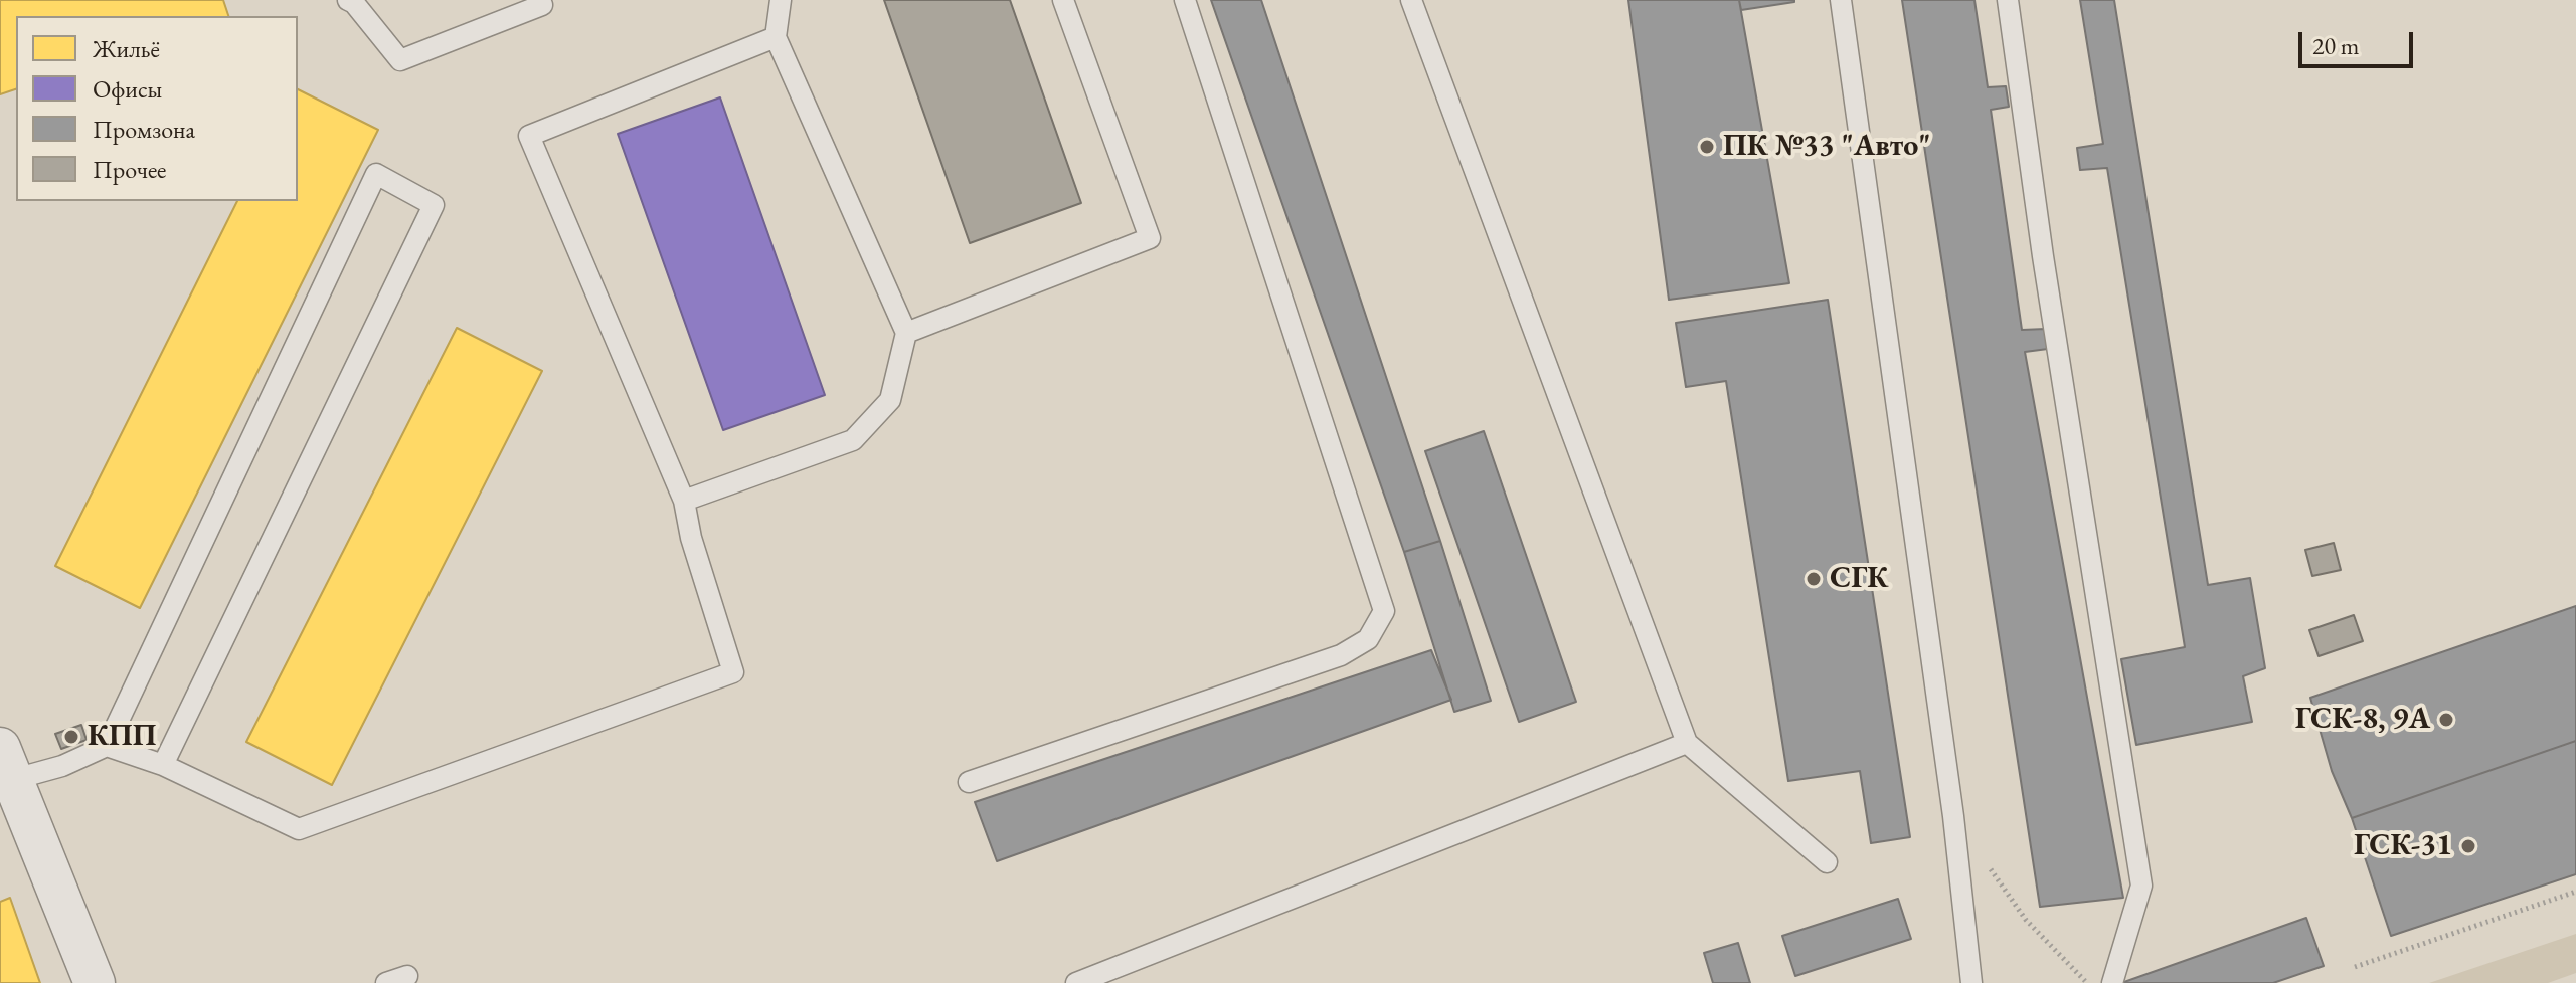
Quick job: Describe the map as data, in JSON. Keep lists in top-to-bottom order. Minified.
{"places":["ПК №33 \"Авто\"","СГК","ГСК-8, 9А","КПП","ГСК-31"],"legend":["Жильё","Офисы","Промзона","Прочее"],"scale_bar":"20 m"}
